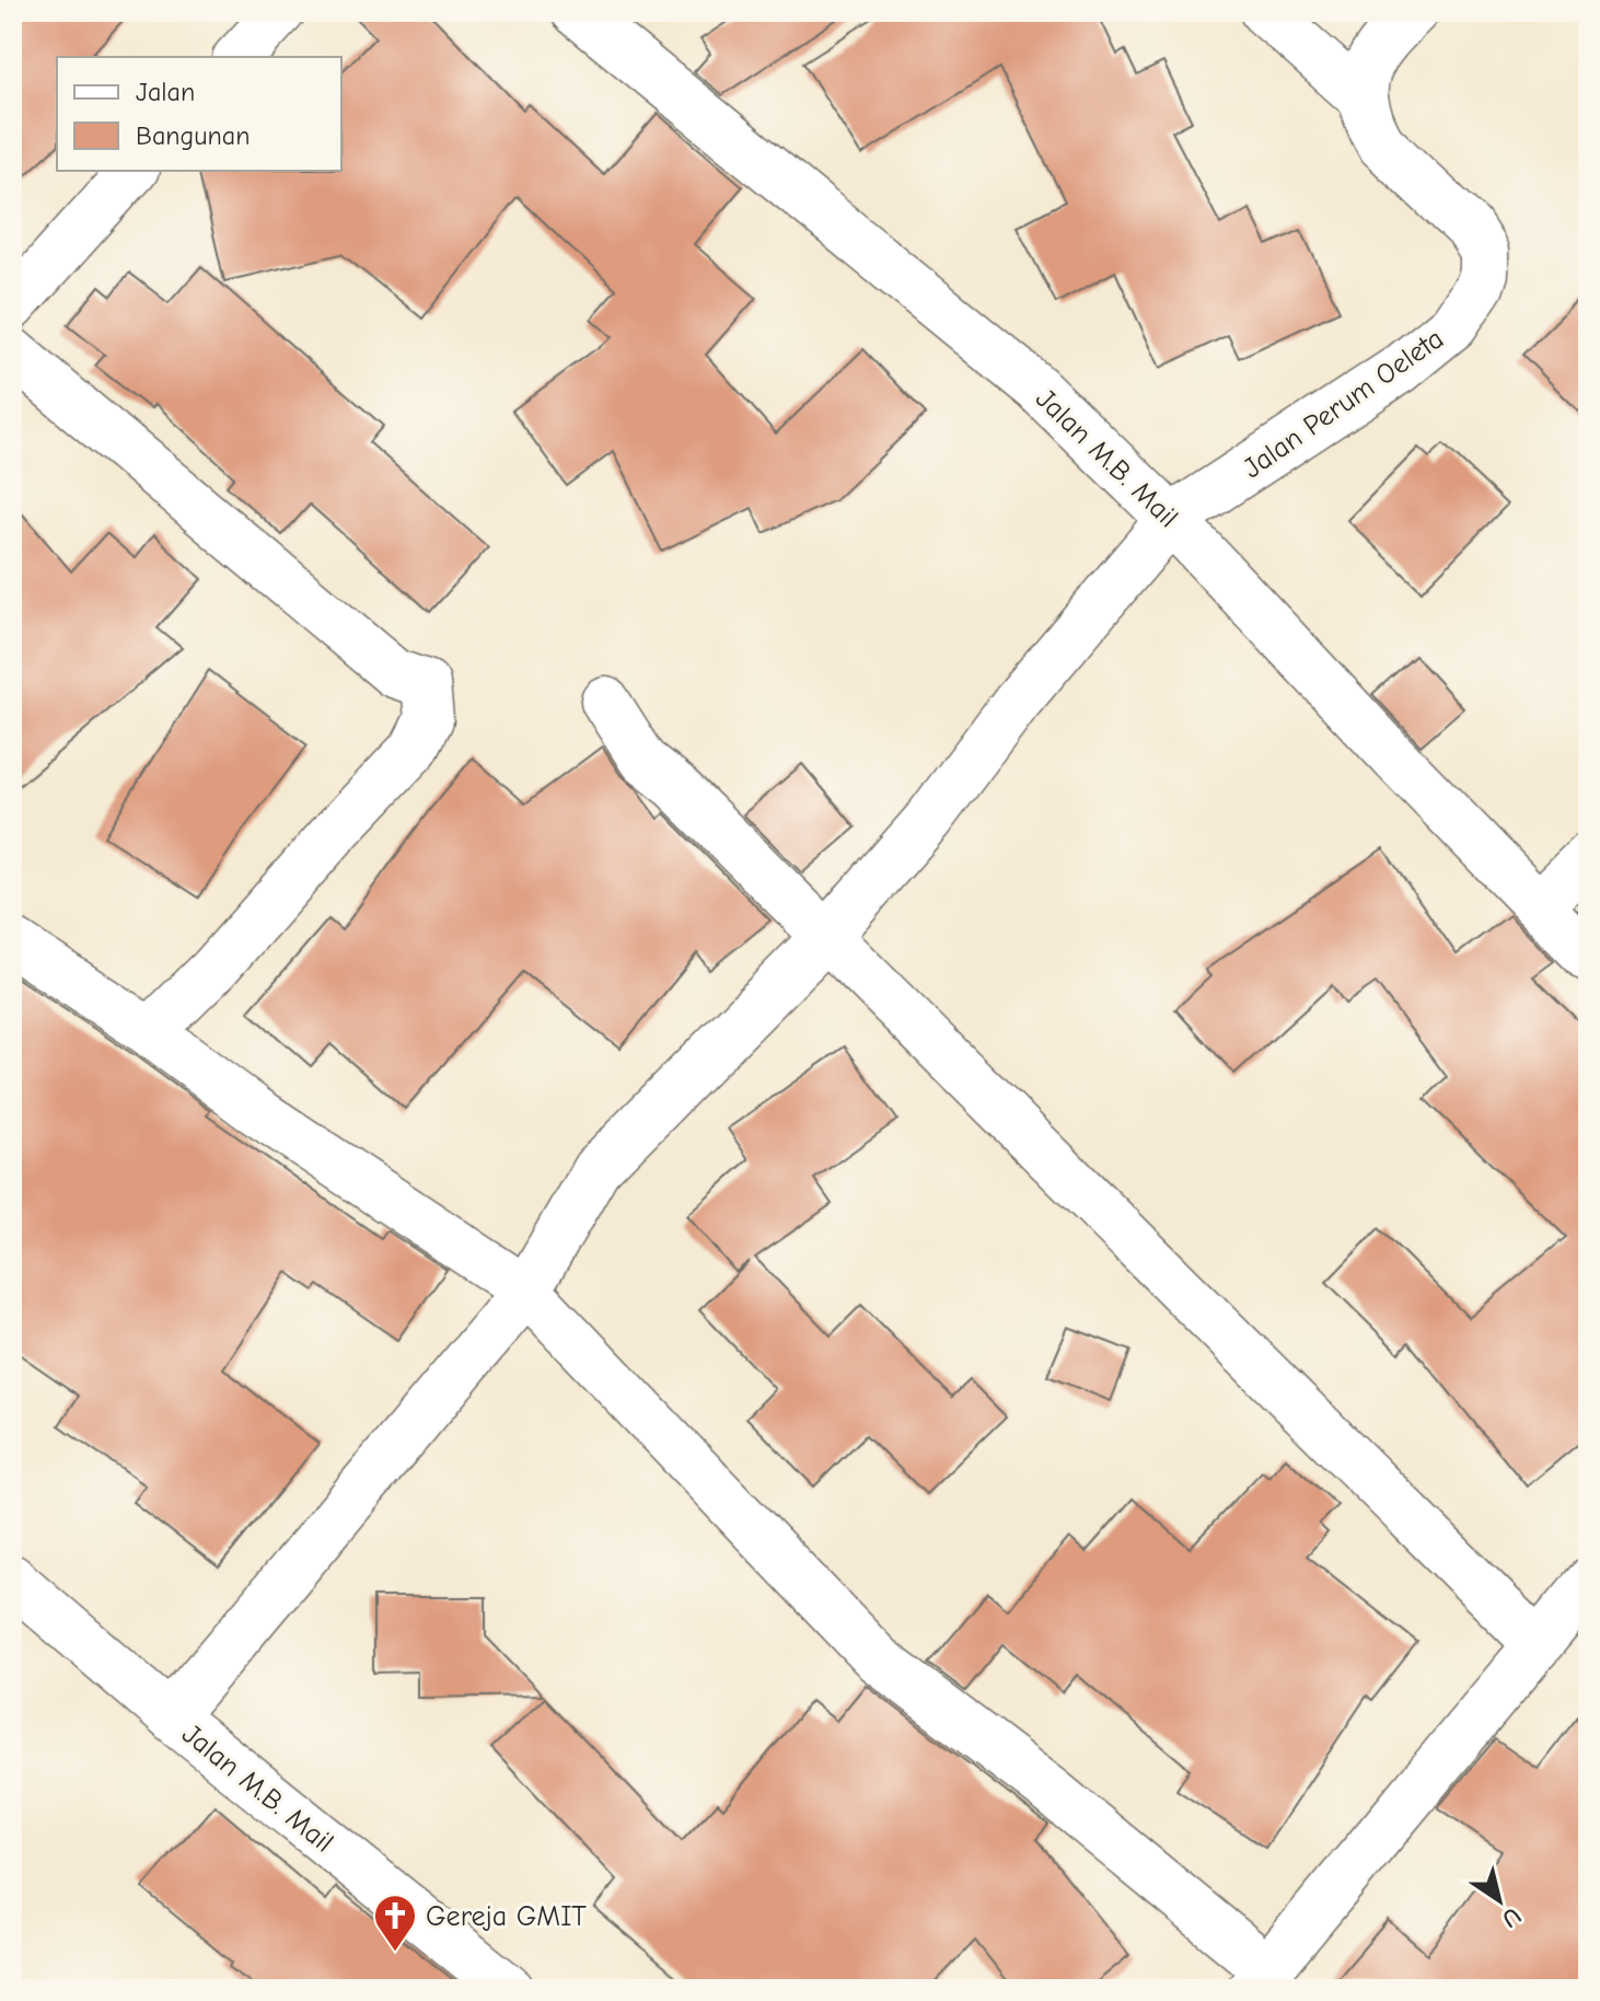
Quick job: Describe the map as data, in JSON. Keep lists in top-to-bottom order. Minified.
{"streets":{"street":["Jalan Perum Oeleta","Jalan M.B. Mail"]},"crossings":[["Jalan Perum Oeleta","Jalan M.B. Mail"]],"places":{"church":["Gereja GMIT"]},"legend":["Jalan","Bangunan"],"north":"bottom right"}
